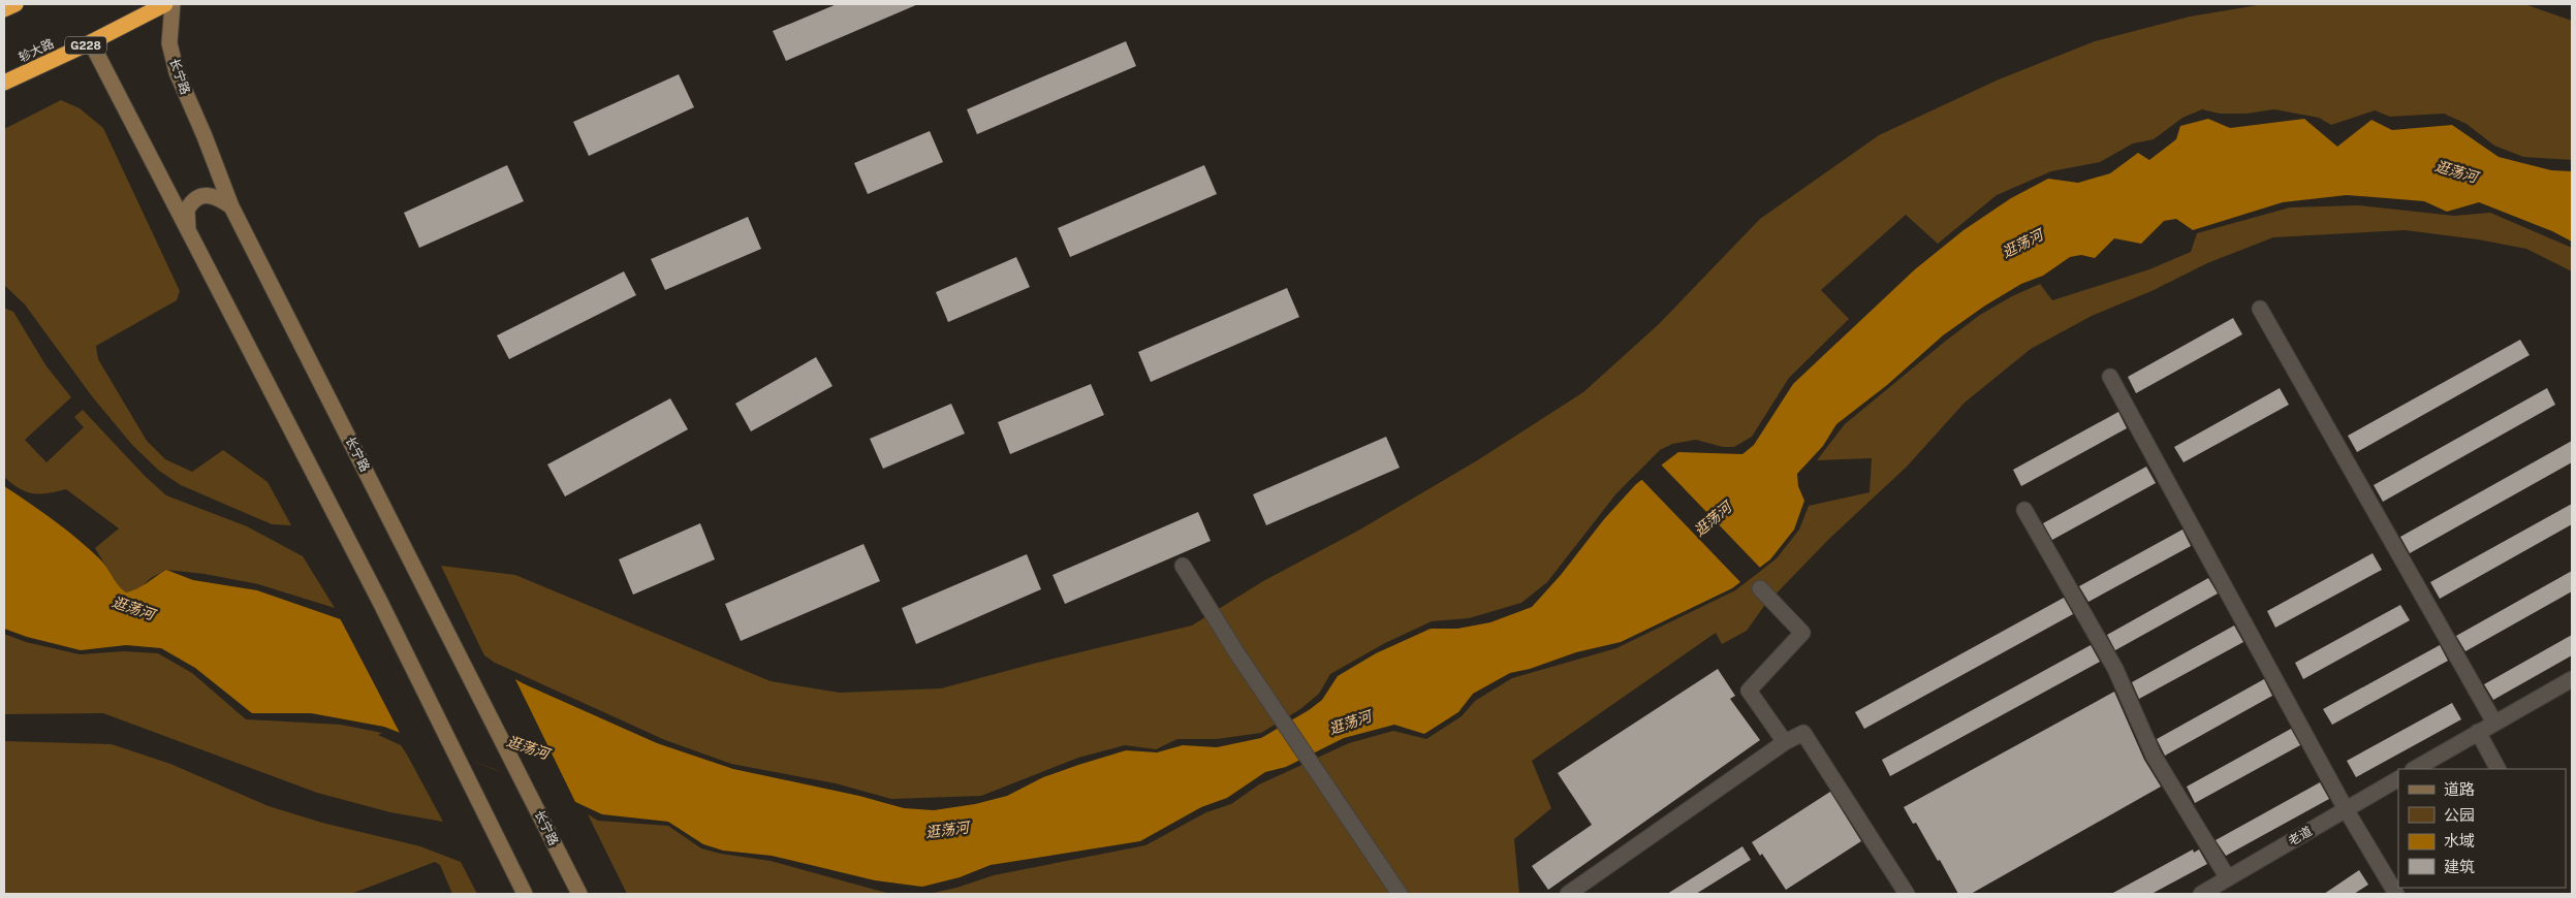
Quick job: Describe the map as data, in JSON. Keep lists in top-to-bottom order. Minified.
{"streets":{"highway":["G228","轸大路"],"street":["长宁路","老道"]},"water":["逛荡河"],"legend":["道路","公园","水域","建筑"]}
